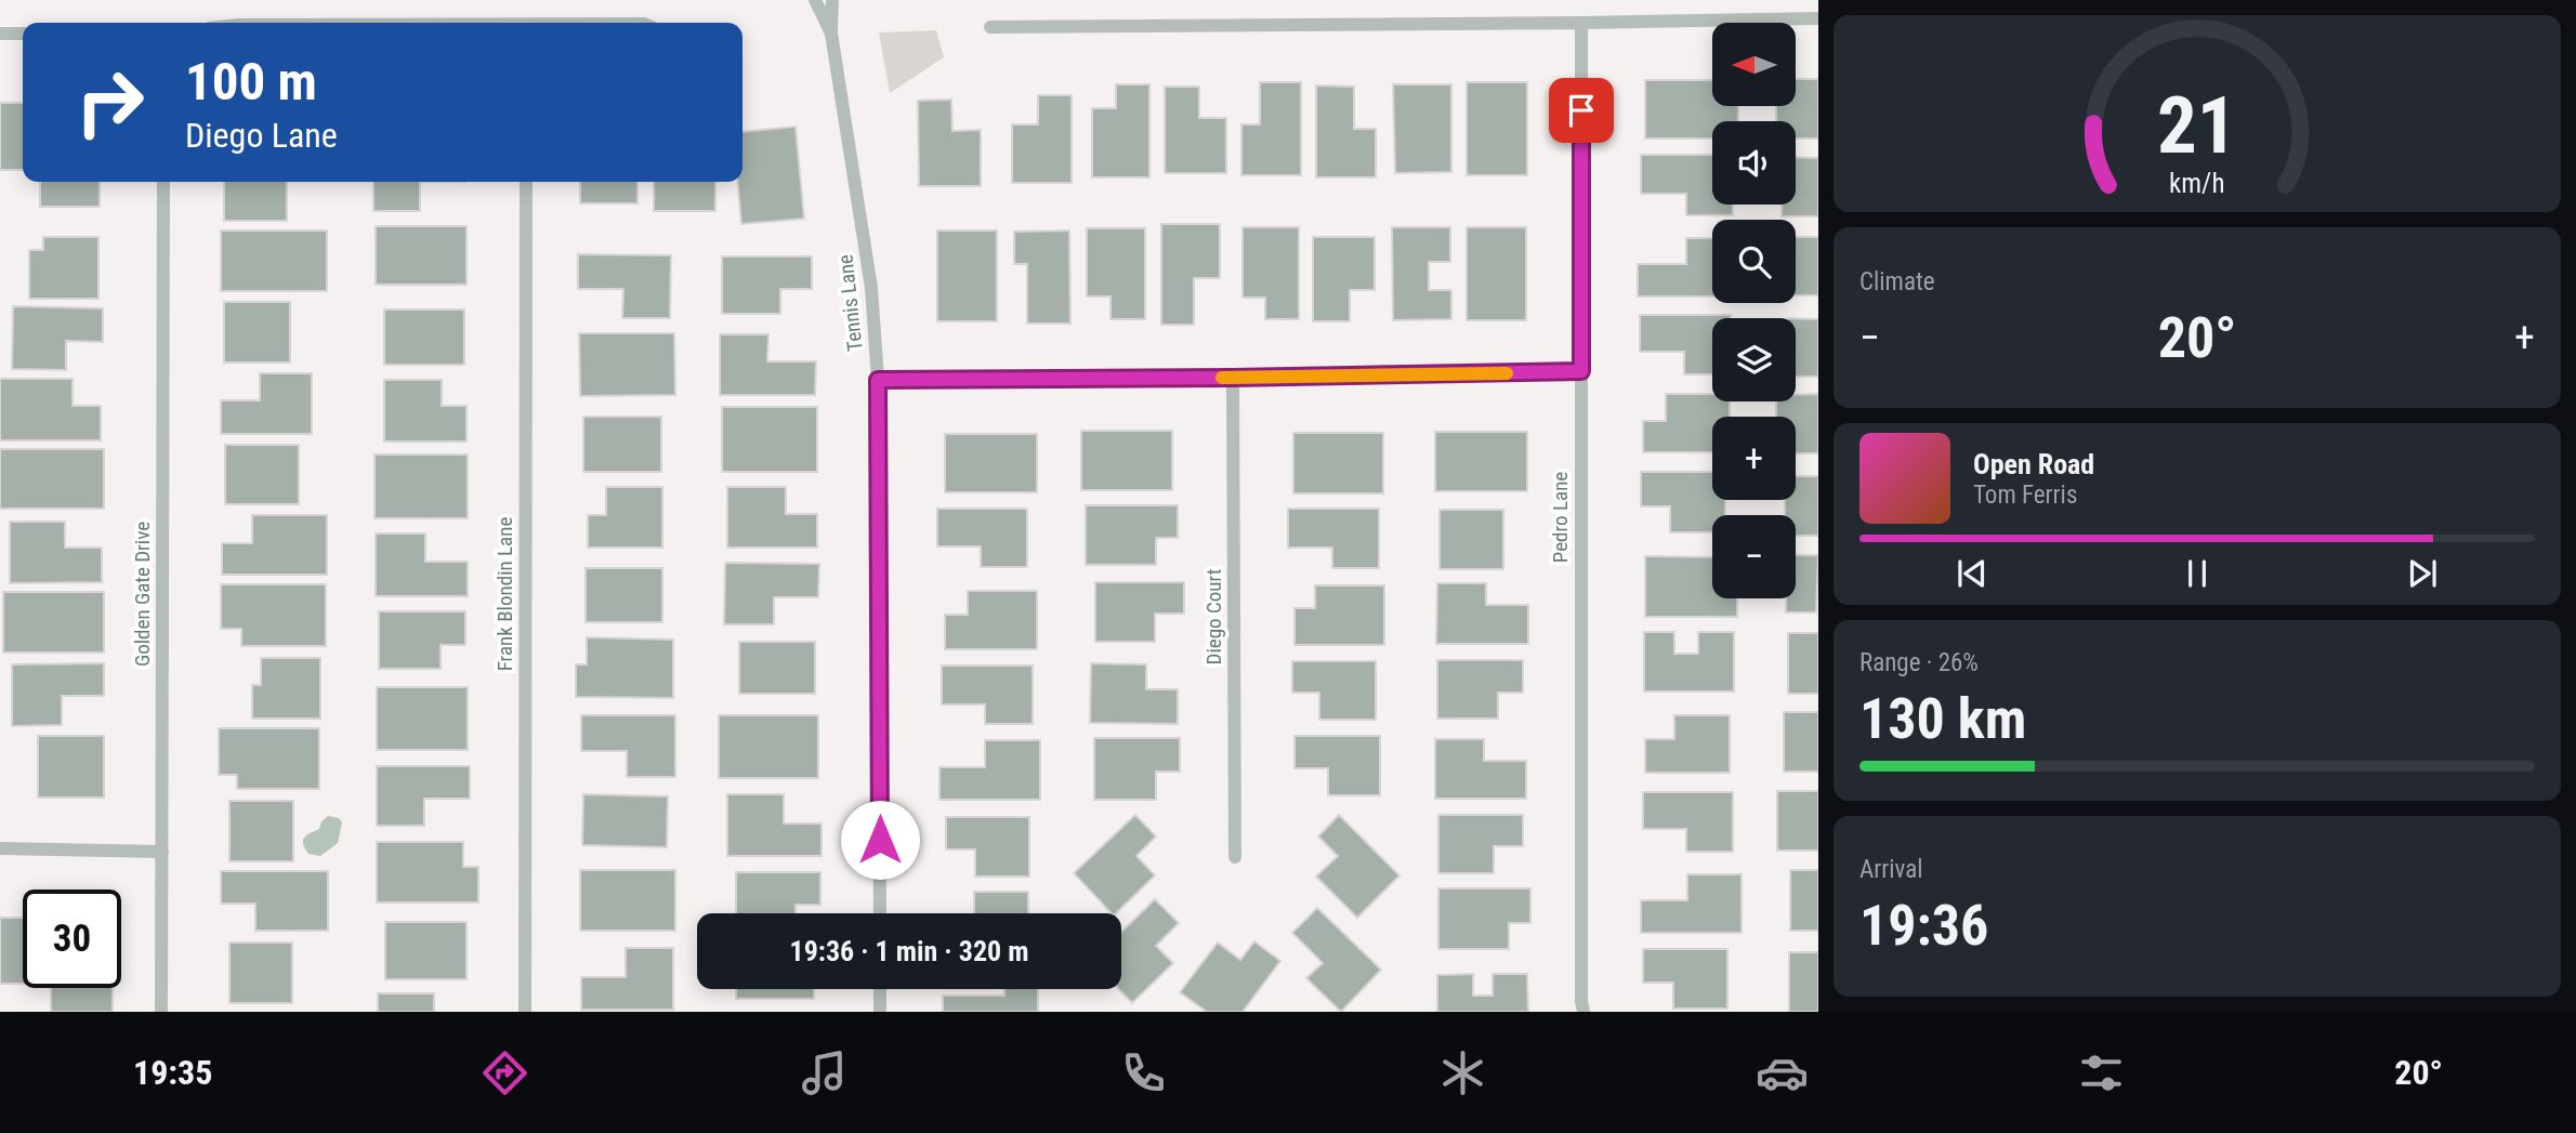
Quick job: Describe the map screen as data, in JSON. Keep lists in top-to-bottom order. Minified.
{"streets":{"street":["Tennis Lane","Pedro Lane","Golden Gate Drive","Frank Blondin Lane","Diego Court"]},"north":"left","page":{"map_buttons":["+","−"],"turn":["100 m","Diego Lane"],"tile":["Climate",["Range · 26%","130 km"],["Arrival","19:36"]],"heat":["−","20°","+"],"song":["Open Road","Tom Ferris"],"limit":"30","trip":"19:36 · 1 min · 320 m","tabs":["19:35","20°"],"gauge":["21","km/h"]}}
